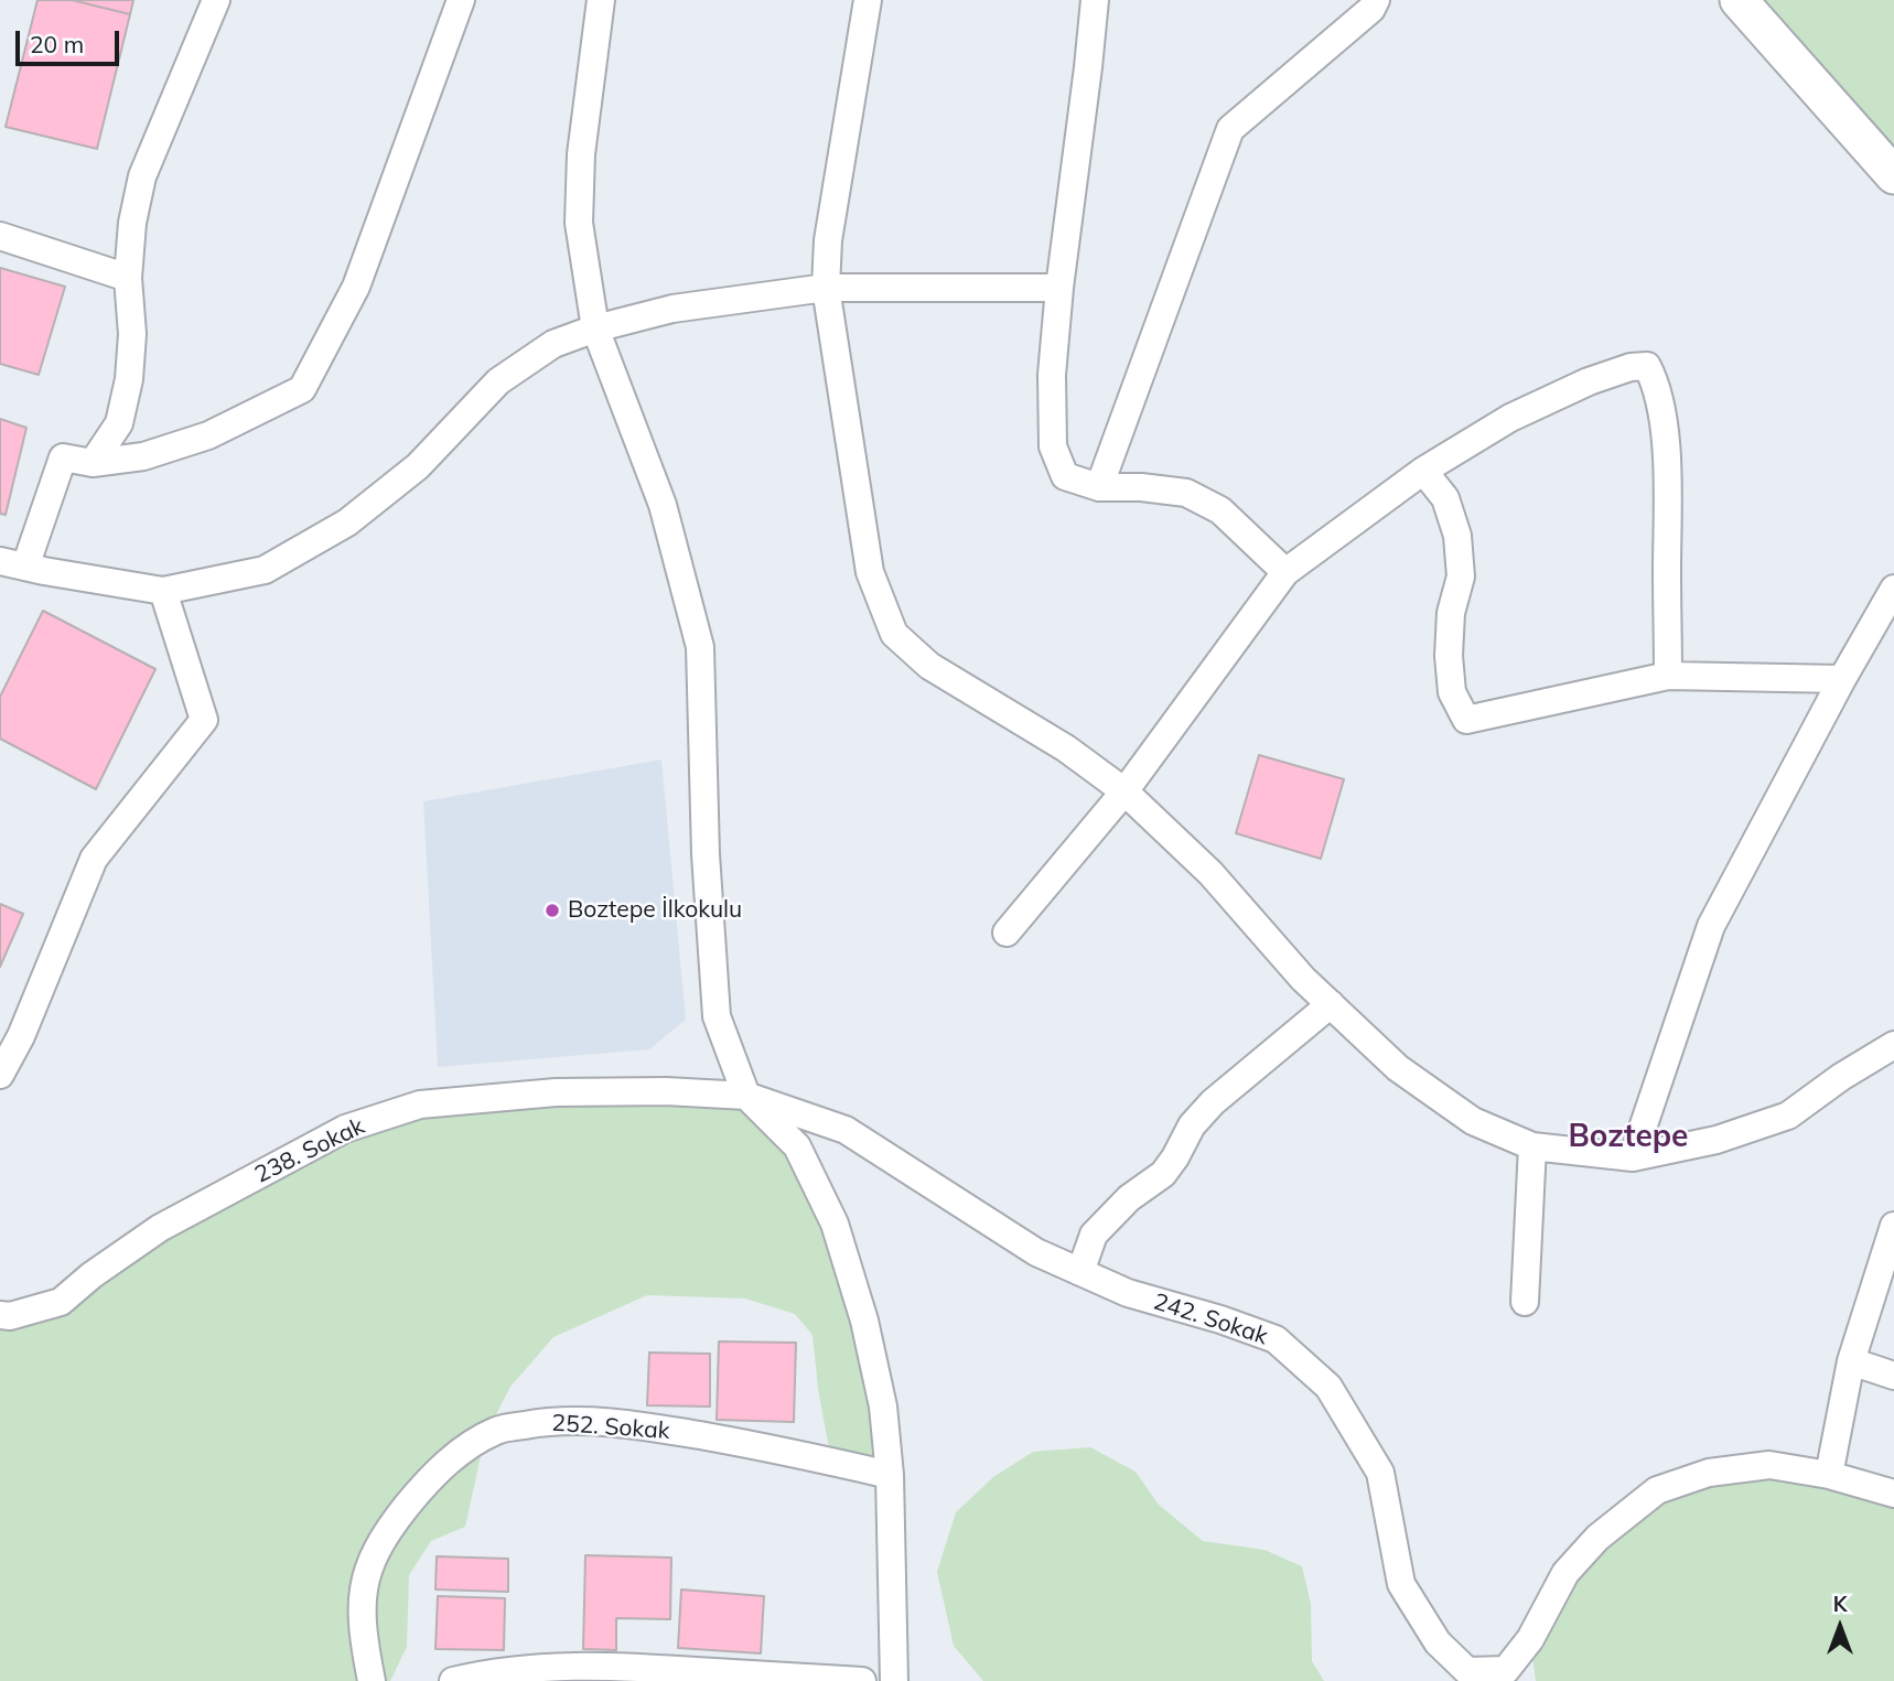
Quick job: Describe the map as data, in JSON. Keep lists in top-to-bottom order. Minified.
{"streets":{"street":["238. Sokak","242. Sokak","252. Sokak"]},"crossings":[["238. Sokak","242. Sokak"]],"districts":["Boztepe"],"places":["Boztepe İlkokulu"],"scale_bar":"20 m","north":"top"}
